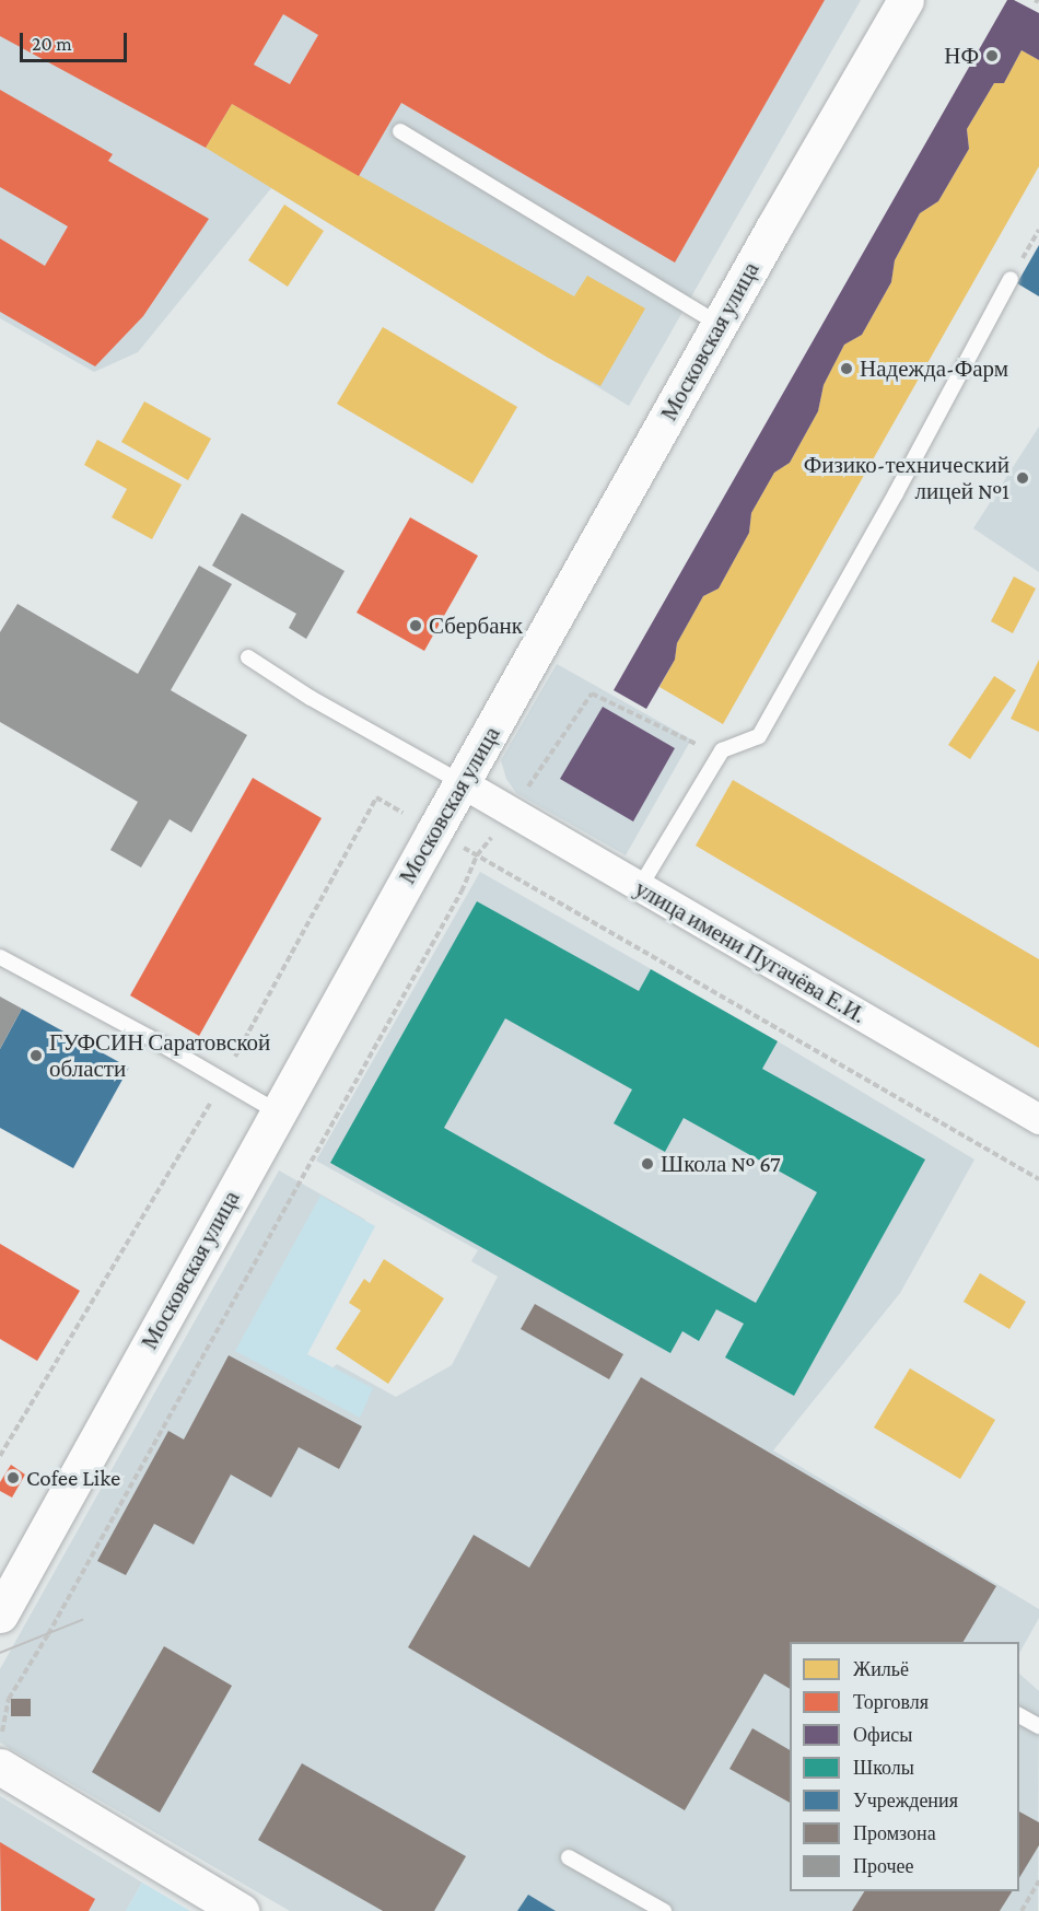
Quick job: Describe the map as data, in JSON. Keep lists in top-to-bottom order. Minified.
{"streets":{"main road":["Московская улица"],"street":["улица имени Пугачёва Е.И."]},"crossings":[["Московская улица","улица имени Пугачёва Е.И."]],"places":["НФ","Надежда-Фарм","Физико-технический лицей №1","Сбербанк","ГУФСИН Саратовской области","Школа № 67","Cofee Like"],"legend":["Жильё","Торговля","Офисы","Школы","Учреждения","Промзона","Прочее"],"scale_bar":"20 m"}
